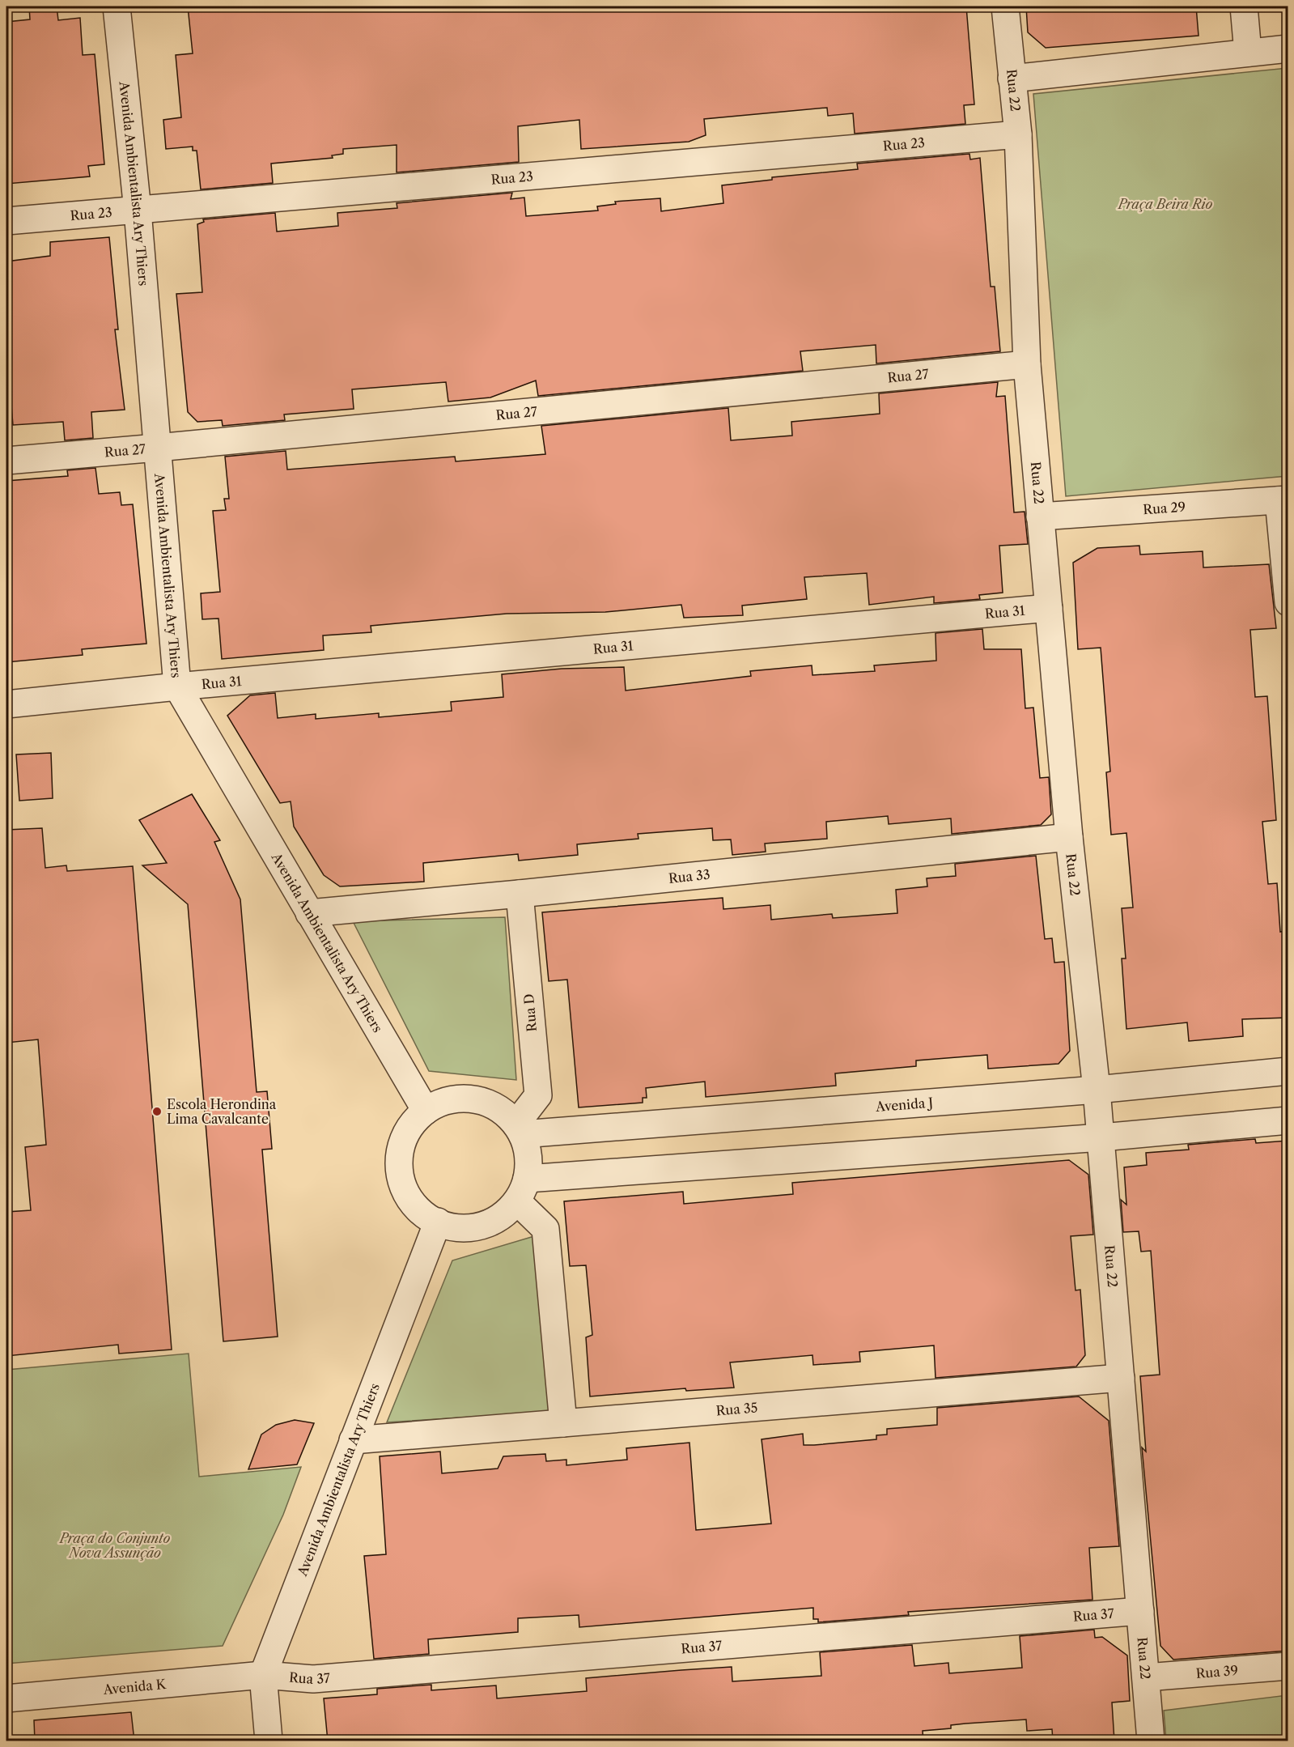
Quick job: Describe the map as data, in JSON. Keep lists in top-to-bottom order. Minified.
{"streets":{"street":["Rua 22","Rua 23","Avenida Ambientalista Ary Thiers","Rua 27","Rua 29","Rua 31","Rua 33","Rua D","Avenida J","Rua 35","Rua 37","Rua 39","Avenida K"]},"crossings":[["Rua 22","Rua 23"],["Rua 22","Rua 27"],["Rua 22","Rua 29"],["Rua 22","Rua 31"],["Rua 22","Rua 33"],["Rua 22","Avenida J"],["Rua 22","Rua 35"],["Rua 22","Rua 37"],["Rua 22","Rua 39"],["Rua 23","Avenida Ambientalista Ary Thiers"],["Avenida Ambientalista Ary Thiers","Rua 27"],["Avenida Ambientalista Ary Thiers","Rua 31"],["Avenida Ambientalista Ary Thiers","Rua 33"],["Avenida Ambientalista Ary Thiers","Rua D"],["Avenida Ambientalista Ary Thiers","Avenida J"],["Avenida Ambientalista Ary Thiers","Rua 35"],["Avenida Ambientalista Ary Thiers","Rua 37"],["Avenida Ambientalista Ary Thiers","Avenida K"],["Rua 33","Rua D"],["Rua D","Avenida J"],["Rua 37","Avenida K"]],"parks":["Praça Beira Rio","Praça do Conjunto Nova Assunção"],"places":["Escola Herondina Lima Cavalcante"]}
